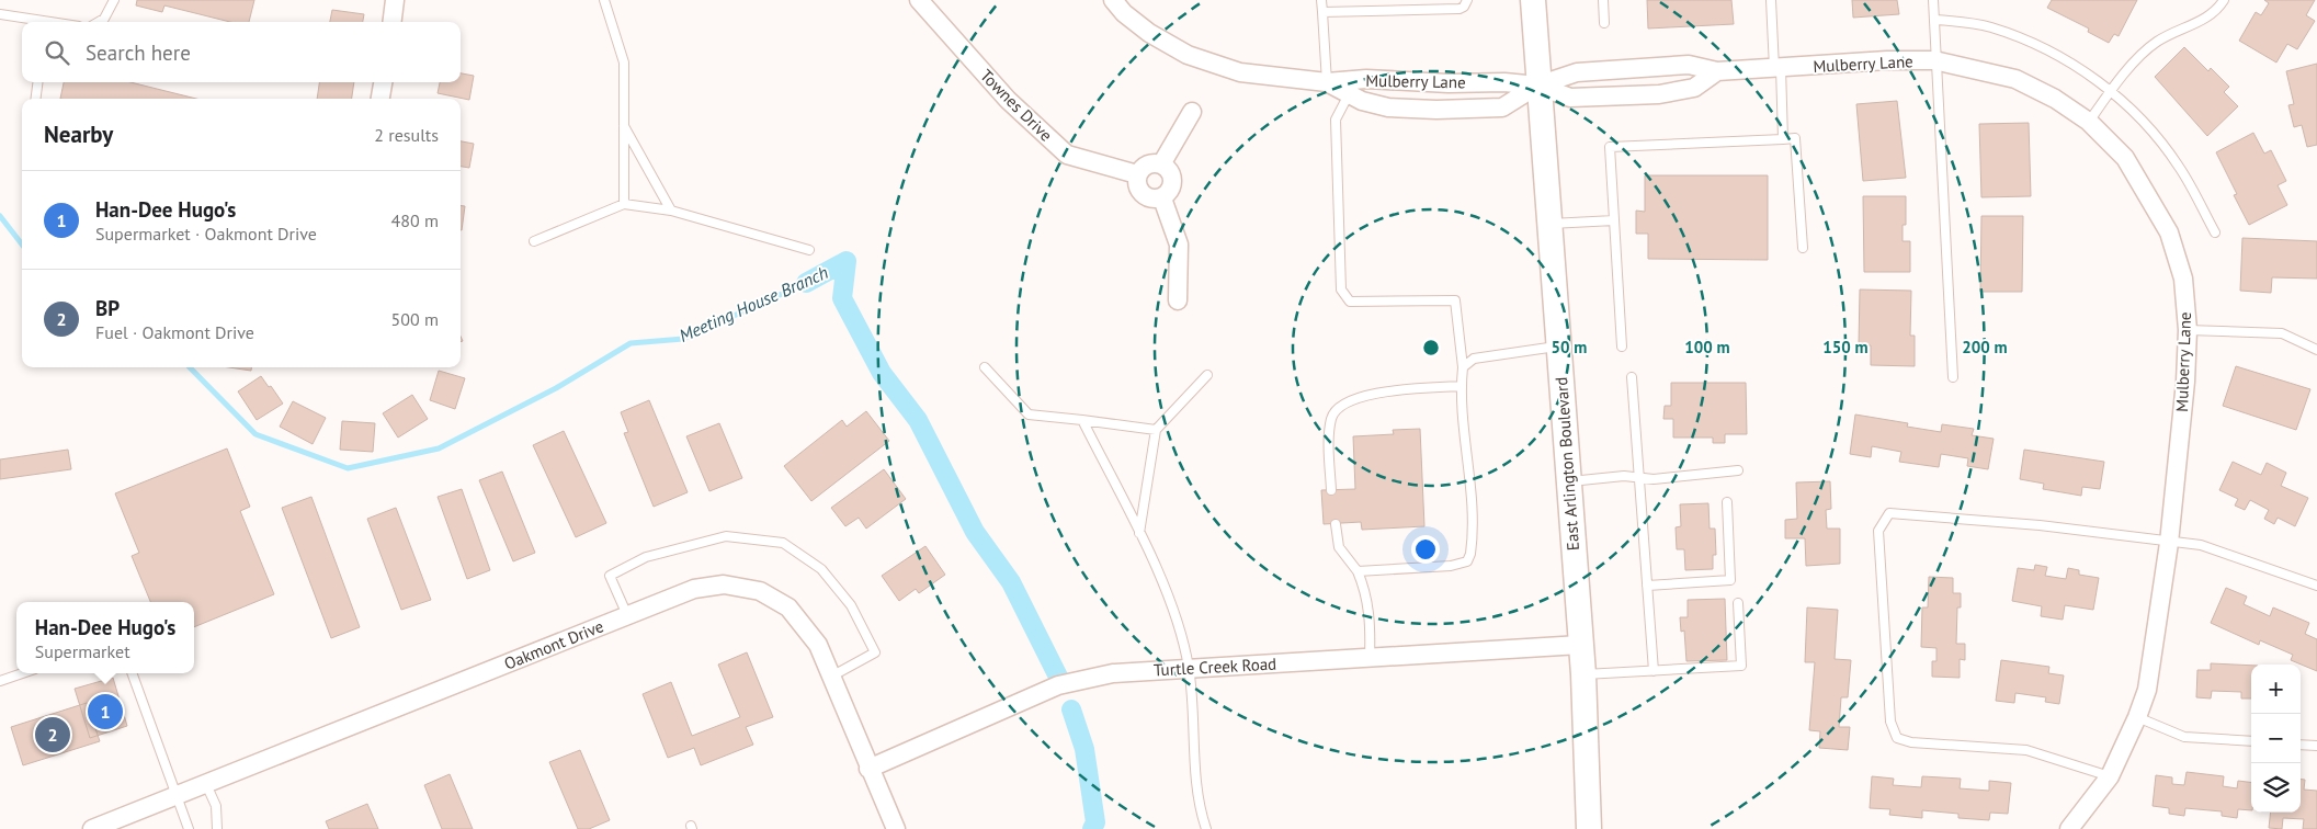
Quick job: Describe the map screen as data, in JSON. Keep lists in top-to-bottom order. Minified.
{"streets":{"main road":["East Arlington Boulevard"],"street":["Mulberry Lane","Townes Drive","Oakmont Drive","Turtle Creek Road"]},"crossings":[["Mulberry Lane","East Arlington Boulevard"],["East Arlington Boulevard","Turtle Creek Road"],["Oakmont Drive","Turtle Creek Road"]],"water":["Meeting House Branch"],"page":{"search":"Search here","heading":["Nearby","2 results"],"list":[{"mark":"1","name":"Han-Dee Hugo's","note":"Supermarket · Oakmont Drive","value":"480 m"},{"mark":"2","name":"BP","note":"Fuel · Oakmont Drive","value":"500 m"}],"popup":["Han-Dee Hugo's","Supermarket"],"map_buttons":["+","−"],"pins":["1","2"]},"rings":["50 m","100 m","150 m","200 m"]}
